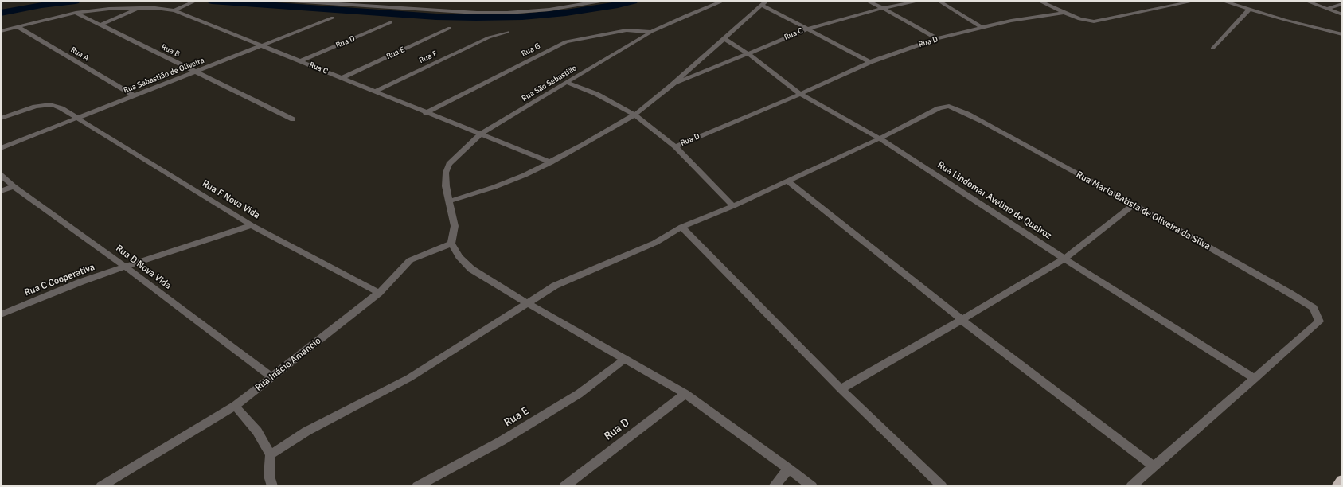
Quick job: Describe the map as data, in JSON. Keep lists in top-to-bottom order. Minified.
{"streets":{"street":["Rua C","Rua D","Rua G","Rua B","Rua E","Rua A","Rua F","Rua Sebastião de Oliveira","Rua São Sebastião","Rua F Nova Vida","Rua Lindomar Avelino de Queiroz","Rua Maria Batista de Oliveira da Silva","Rua D Nova Vida","Rua C Cooperativa","Rua Inácio Amancio"]},"crossings":[["Rua C","Rua D"],["Rua C","Rua G"],["Rua C","Rua B"],["Rua C","Rua E"],["Rua C","Rua A"],["Rua C","Rua F"],["Rua C","Rua Sebastião de Oliveira"],["Rua C","Rua São Sebastião"],["Rua C","Rua Lindomar Avelino de Queiroz"],["Rua D","Rua Lindomar Avelino de Queiroz"],["Rua G","Rua São Sebastião"],["Rua B","Rua Sebastião de Oliveira"],["Rua A","Rua Sebastião de Oliveira"],["Rua Sebastião de Oliveira","Rua F Nova Vida"],["Rua São Sebastião","Rua Inácio Amancio"],["Rua F Nova Vida","Rua C Cooperativa"],["Rua F Nova Vida","Rua Inácio Amancio"],["Rua Lindomar Avelino de Queiroz","Rua Maria Batista de Oliveira da Silva"],["Rua D Nova Vida","Rua C Cooperativa"],["Rua D Nova Vida","Rua Inácio Amancio"]]}
